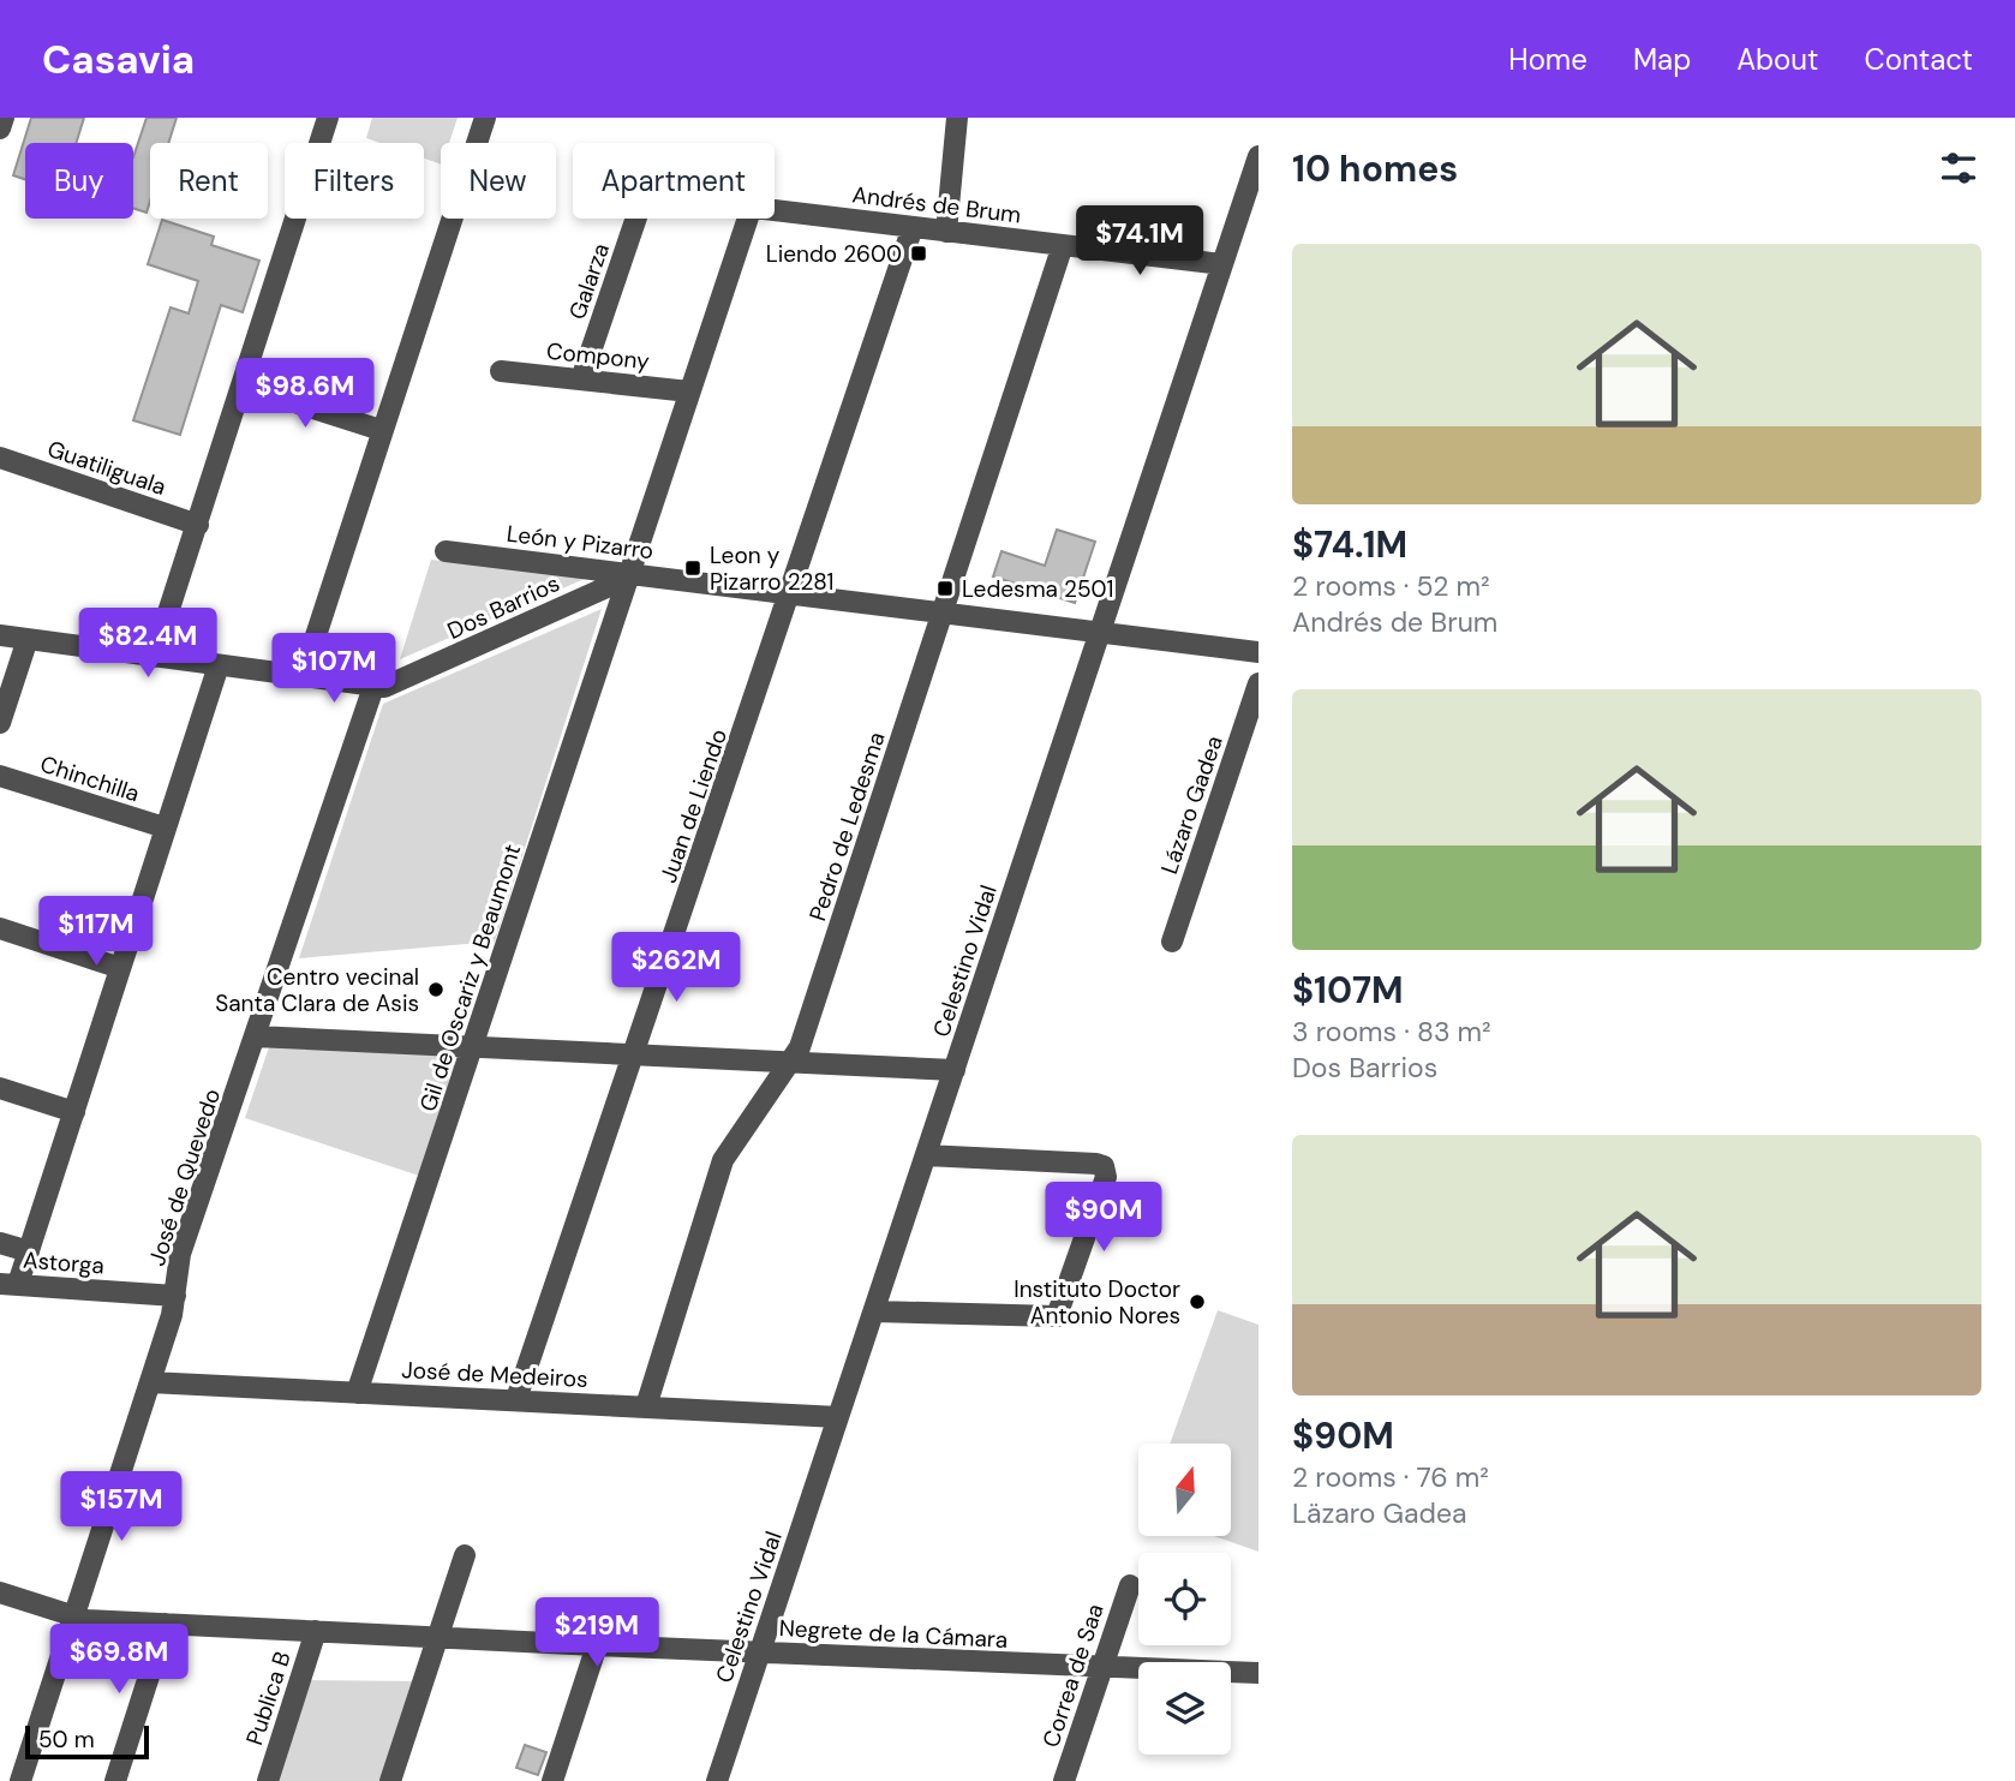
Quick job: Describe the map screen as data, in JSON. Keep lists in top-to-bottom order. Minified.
{"streets":{"street":["Andrés de Brum","Galarza","Compony","Guatiliguala","León y Pizarro","Dos Barrios","Chinchilla","Lázaro Gadea","Juan de Liendo","Pedro de Ledesma","Celestino Vidal","Gil de Oscariz y Beaumont","José de Quevedo","Astorga","José de Medeiros","Negrete de la Cámara","Correa de Saa","Publica B"]},"crossings":[["Andrés de Brum","Juan de Liendo"],["Andrés de Brum","Pedro de Ledesma"],["Andrés de Brum","Celestino Vidal"],["Galarza","Compony"],["Compony","Gil de Oscariz y Beaumont"],["León y Pizarro","Dos Barrios"],["León y Pizarro","Juan de Liendo"],["León y Pizarro","Pedro de Ledesma"],["León y Pizarro","Celestino Vidal"],["León y Pizarro","Gil de Oscariz y Beaumont"],["Dos Barrios","Gil de Oscariz y Beaumont"],["Dos Barrios","José de Quevedo"],["Juan de Liendo","José de Medeiros"],["Pedro de Ledesma","José de Medeiros"],["Celestino Vidal","José de Medeiros"],["Celestino Vidal","Negrete de la Cámara"],["Gil de Oscariz y Beaumont","José de Medeiros"],["José de Quevedo","Astorga"],["José de Quevedo","José de Medeiros"],["José de Quevedo","Negrete de la Cámara"],["Negrete de la Cámara","Correa de Saa"],["Negrete de la Cámara","Publica B"]],"places":{"transit":["Liendo 2600","Leon y Pizarro 2281","Ledesma 2501"],"other":["Centro vecinal Santa Clara de Asis","Instituto Doctor Antonio Nores"]},"scale_bar":"50 m","north":"top","page":{"header":"Casavia","nav":["Home","Map","About","Contact"],"heading":"10 homes","chip":["Buy","Rent","Filters","New","Apartment"],"price":["$74.1M","$98.6M","$82.4M","$107M","$117M","$262M","$90M","$157M","$219M","$69.8M"],"list":[{"name":"$74.1M","note":"2 rooms · 52 m² · Andrés de Brum"},{"name":"$107M","note":"3 rooms · 83 m² · Dos Barrios"},{"name":"$90M","note":"2 rooms · 76 m² · Läzaro Gadea"}],"scale":"50 m"}}
